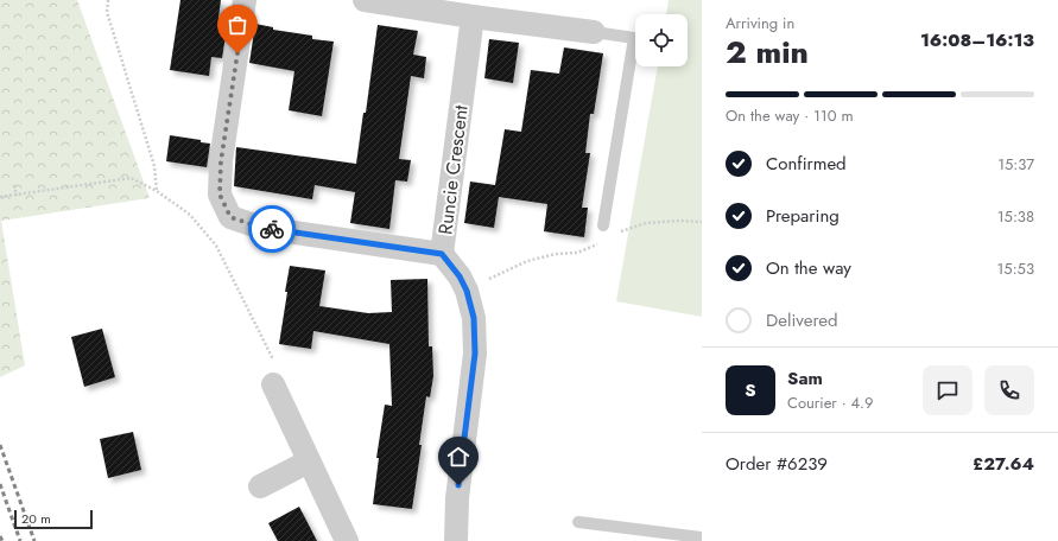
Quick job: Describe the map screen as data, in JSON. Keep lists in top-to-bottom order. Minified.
{"streets":{"street":["Runcie Crescent"]},"scale_bar":"20 m","page":{"heading":["2 min","Arriving in","16:08–16:13"],"panel":["Sam","Courier · 4.9","Order #6239","£27.64"],"bar":"On the way · 110 m","list":[["Confirmed","15:37"],["Preparing","15:38"],["On the way","15:53"],"Delivered"],"round":"S","scale":"20 m"}}
